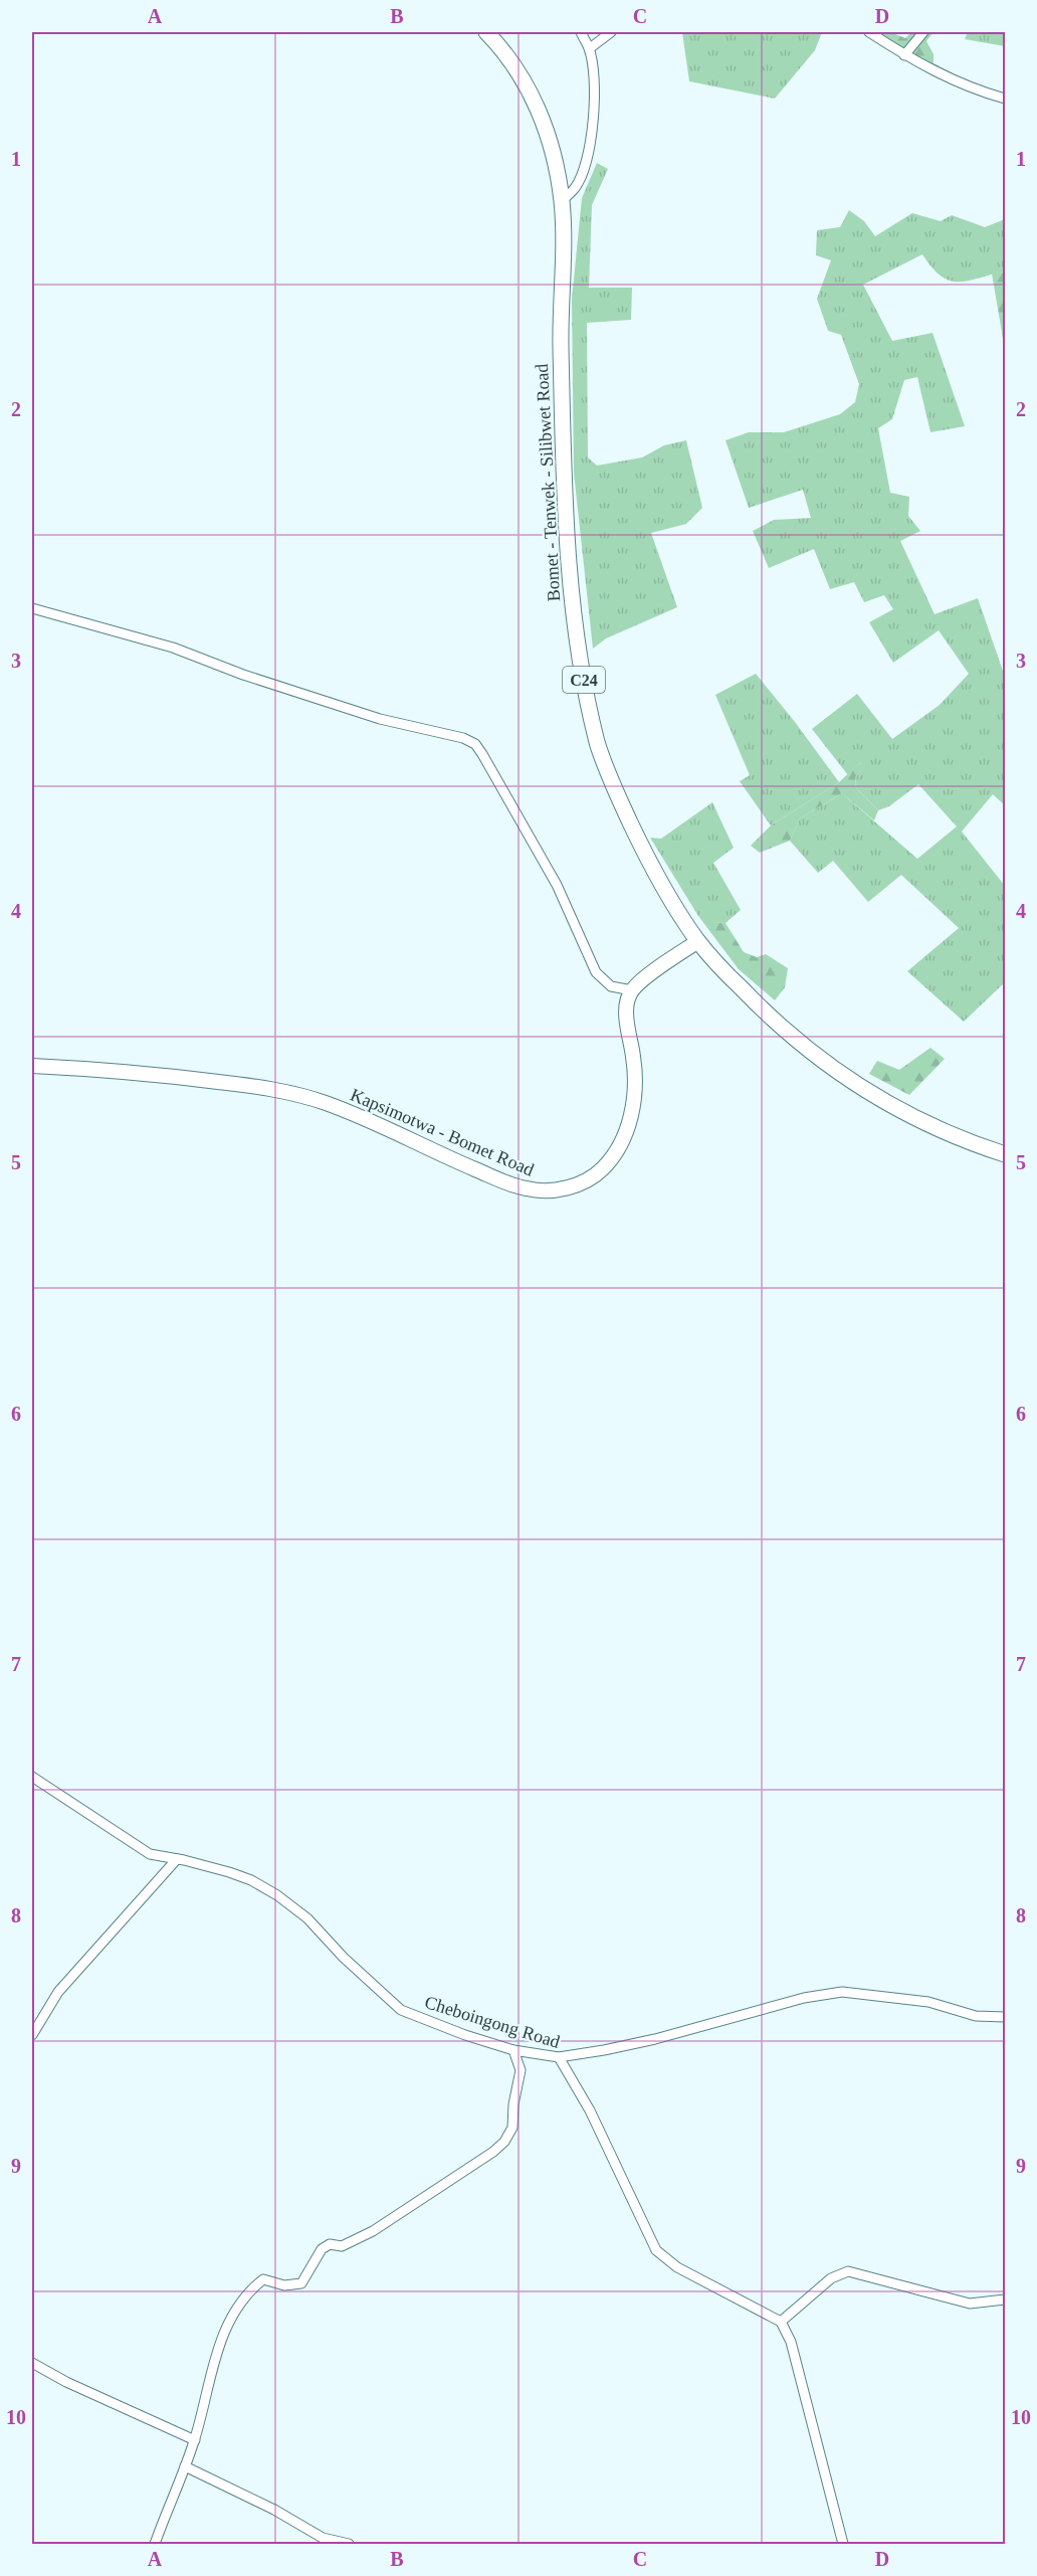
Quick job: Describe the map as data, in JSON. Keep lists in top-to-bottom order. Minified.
{"streets":{"main road":["Bomet - Tenwek - Silibwet Road","C24"],"street":["Kapsimotwa - Bomet Road","Cheboingong Road"]},"grid":{"columns":["A","B","C","D"],"rows":["1","2","3","4","5","6","7","8","9","10"]}}
